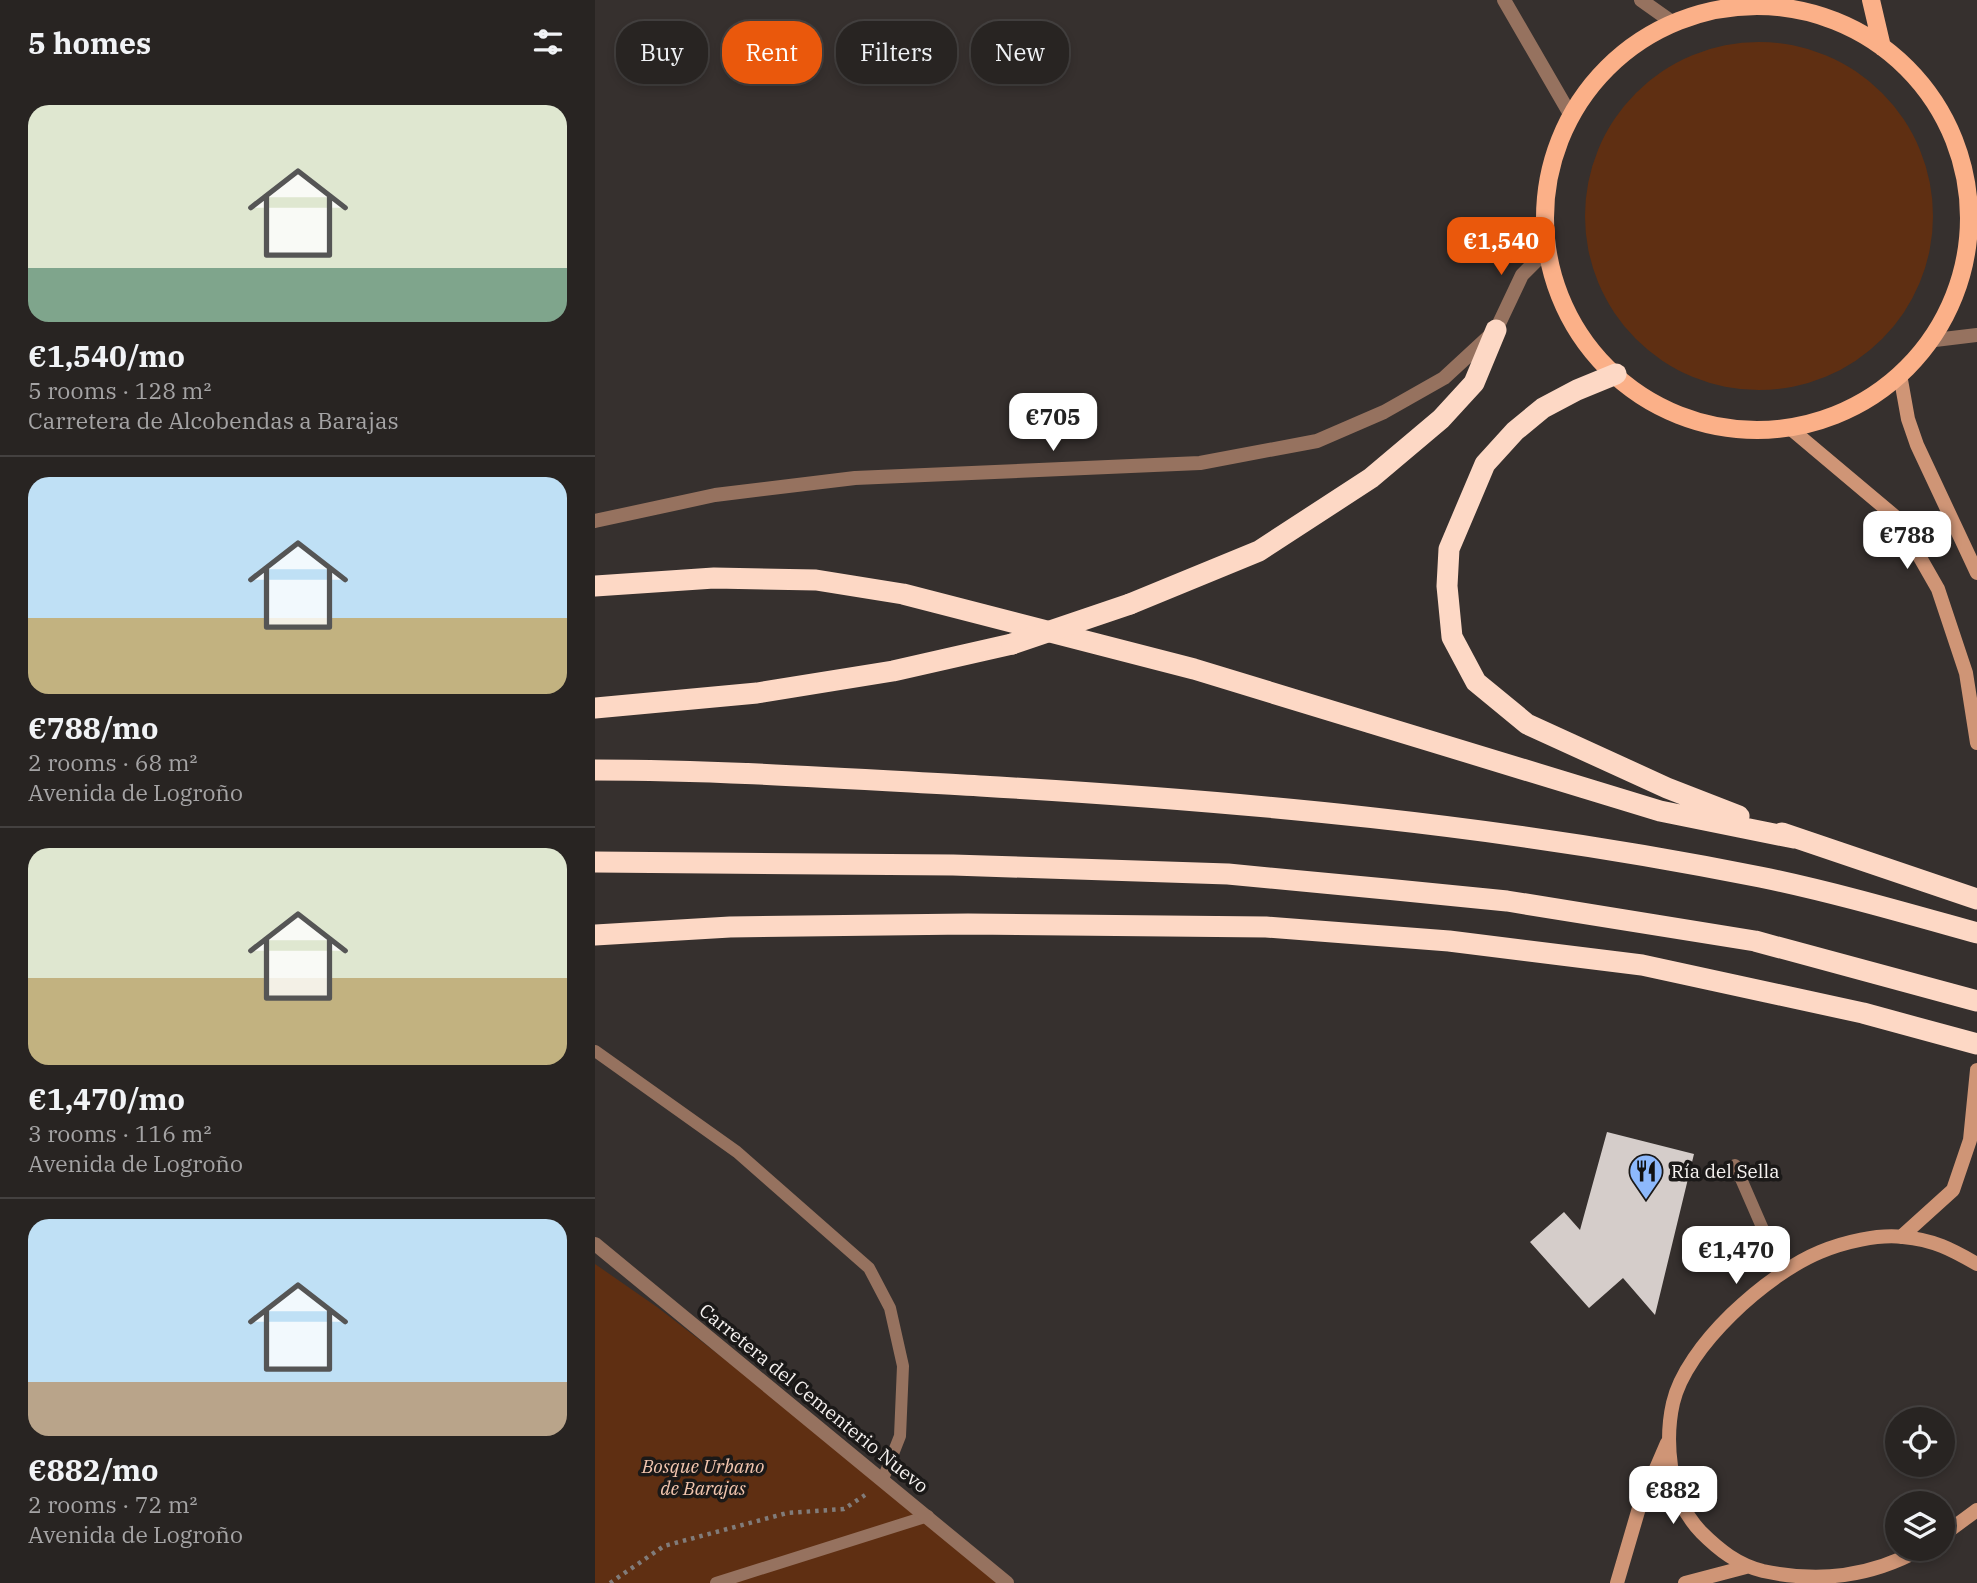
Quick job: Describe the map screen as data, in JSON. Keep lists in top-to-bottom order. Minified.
{"streets":{"street":["Carretera del Cementerio Nuevo"]},"parks":["Bosque Urbano de Barajas"],"places":{"restaurant":["Ría del Sella"]},"page":{"heading":"5 homes","chip":["Buy","Rent","Filters","New"],"list":[{"name":"€1,540/mo","note":"5 rooms · 128 m² · Carretera de Alcobendas a Barajas"},{"name":"€788/mo","note":"2 rooms · 68 m² · Avenida de Logroño"},{"name":"€1,470/mo","note":"3 rooms · 116 m² · Avenida de Logroño"},{"name":"€882/mo","note":"2 rooms · 72 m² · Avenida de Logroño"}],"price":["€1,540","€705","€788","€1,470","€882"]}}
